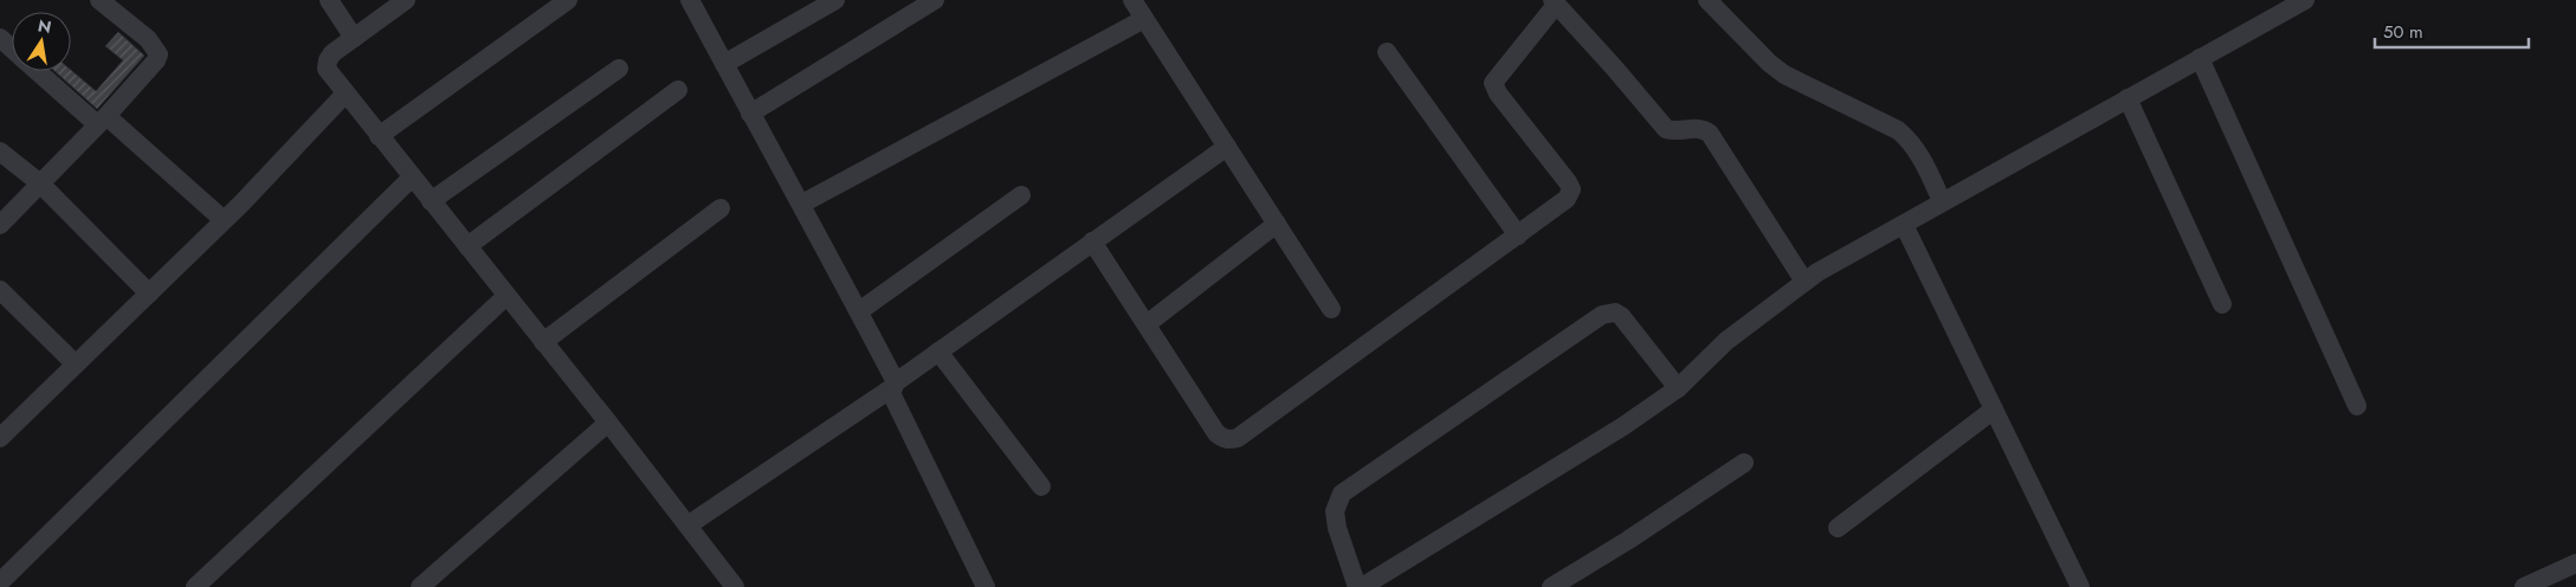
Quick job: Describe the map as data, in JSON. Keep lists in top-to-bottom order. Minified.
{"scale_bar":"50 m","north":"top"}
